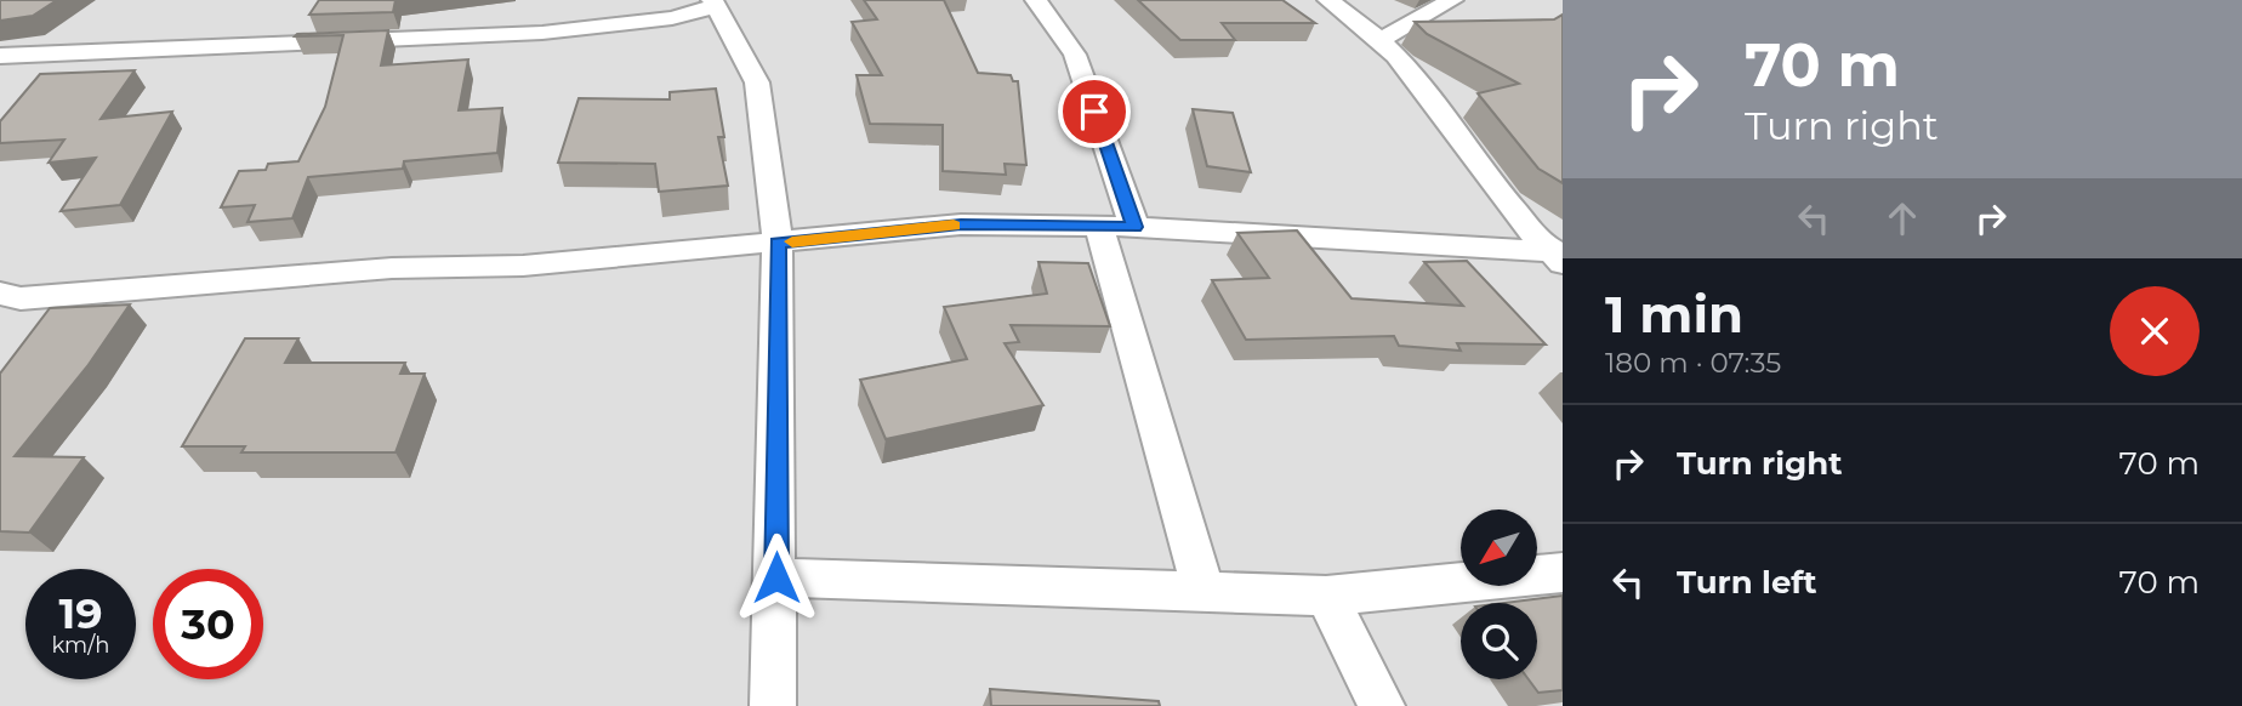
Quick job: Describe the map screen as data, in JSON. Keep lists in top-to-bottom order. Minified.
{"north":"bottom left","page":{"turn":["70 m","Turn right"],"heading":["1 min","180 m · 07:35"],"list":[{"name":"Turn right","value":"70 m"},{"name":"Turn left","value":"70 m"}],"speed":"19 km/h","limit":"30"}}
